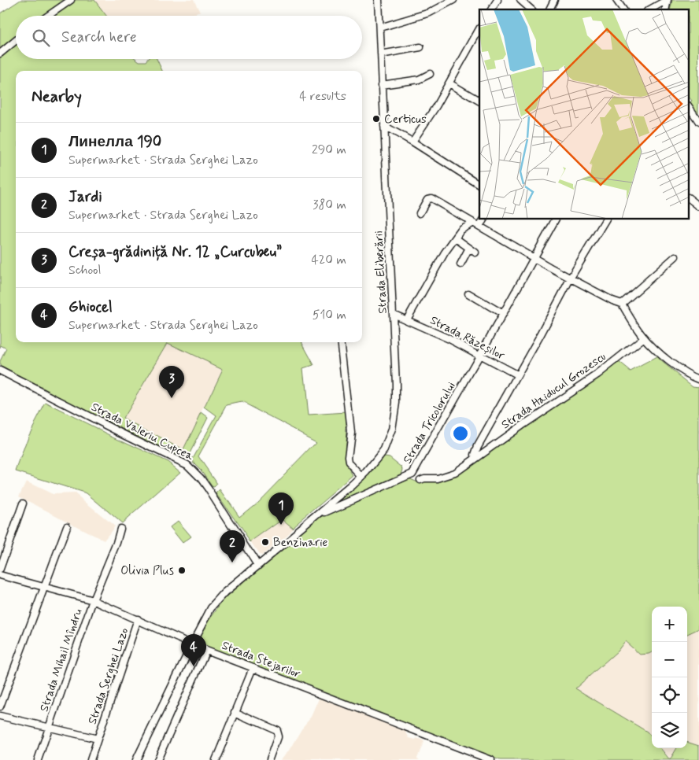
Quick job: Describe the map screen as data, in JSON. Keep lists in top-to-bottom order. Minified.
{"streets":{"street":["Strada Eliberării","Strada Răzeșilor","Strada Haiducul Grozescu","Strada Tricolorului","Strada Valeriu Cupcea","Strada Stejarilor","Strada Mihail Mîndru","Strada Serghei Lazo"]},"crossings":[["Strada Eliberării","Strada Răzeșilor"],["Strada Eliberării","Strada Tricolorului"],["Strada Răzeșilor","Strada Haiducul Grozescu"],["Strada Răzeșilor","Strada Tricolorului"],["Strada Stejarilor","Strada Mihail Mîndru"],["Strada Stejarilor","Strada Serghei Lazo"],["Strada Mihail Mîndru","Strada Serghei Lazo"]],"places":["Certicus","Benzinarie","Olivia Plus"],"page":{"search":"Search here","heading":["Nearby","4 results"],"list":[{"mark":"1","name":"Линелла 190","note":"Supermarket · Strada Serghei Lazo","value":"290 m"},{"mark":"2","name":"Jardi","note":"Supermarket · Strada Serghei Lazo","value":"380 m"},{"mark":"3","name":"Creșa-grădiniță Nr. 12 „Curcubeu”","note":"School","value":"420 m"},{"mark":"4","name":"Ghiocel","note":"Supermarket · Strada Serghei Lazo","value":"510 m"}],"pins":["3","1","2","4"],"map_buttons":["+","−"]}}
